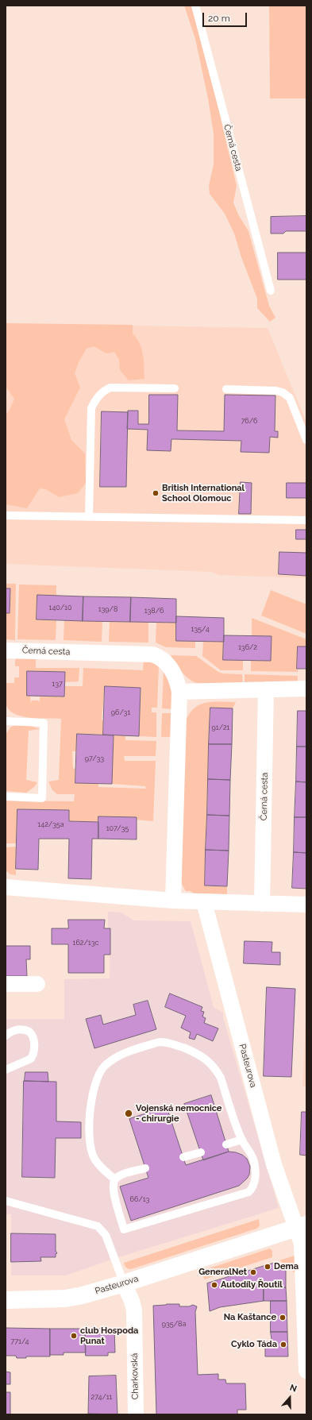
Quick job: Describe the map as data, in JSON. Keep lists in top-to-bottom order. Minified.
{"streets":{"main road":["Pasteurova"],"street":["Černá cesta","Charkovská"]},"crossings":[["Pasteurova","Charkovská"]],"places":["British International School Olomouc","Vojenská nemocnice - chirurgie","Dema","GeneralNet","Autodíly Řoutil","Na Kaštance","club Hospoda Punat","Cyklo Táda"],"house_numbers":["76/6","140/10","139/8","138/6","135/4","136/2","137","96/31","91/21","97/33","142/35a","107/35","162/13c","66/13","935/8a","771/4","274/11"],"scale_bar":"20 m","north":"top"}
